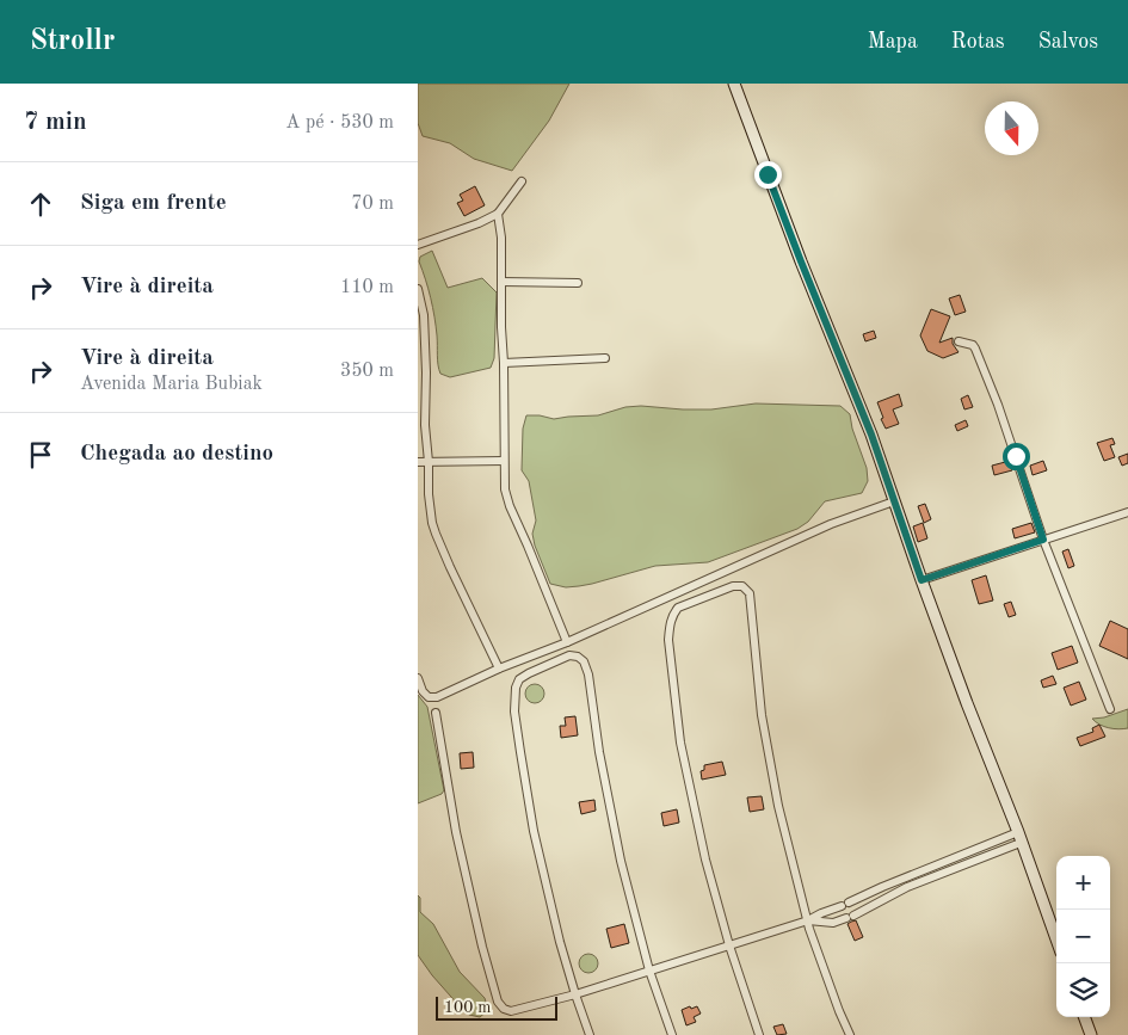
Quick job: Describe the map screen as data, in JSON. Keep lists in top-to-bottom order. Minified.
{"scale_bar":"100 m","north":"bottom","page":{"header":"Strollr","nav":["Mapa","Rotas","Salvos"],"heading":["7 min","A pé · 530 m"],"list":[["Siga em frente","70 m"],["Vire à direita","110 m"],["Vire à direita","Avenida Maria Bubiak","350 m"],"Chegada ao destino"],"map_buttons":["+","−"],"scale":"100 m"}}
